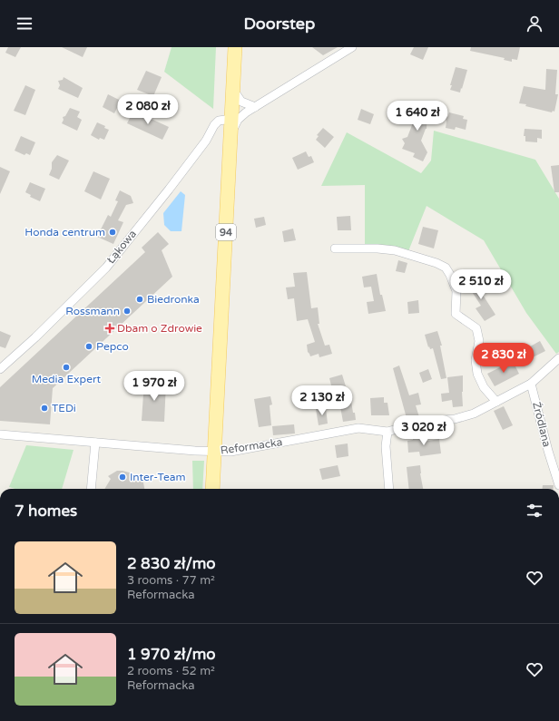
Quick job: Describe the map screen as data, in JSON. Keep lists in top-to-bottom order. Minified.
{"streets":{"main road":["94"],"street":["Łąkowa","Źródlana","Reformacka"]},"crossings":[["94","Łąkowa"],["94","Reformacka"],["Źródlana","Reformacka"]],"places":{"other":["Honda centrum","Biedronka","Rossmann","Pepco","Media Expert","TEDi","Inter-Team"],"health":["Dbam o Zdrowie"]},"page":{"header":"Doorstep","price":["2 080 zł","1 640 zł","2 510 zł","2 830 zł","1 970 zł","2 130 zł","3 020 zł"],"heading":"7 homes","list":[{"name":"2 830 zł/mo","note":"3 rooms · 77 m² · Reformacka"},{"name":"1 970 zł/mo","note":"2 rooms · 52 m² · Reformacka"}]}}
